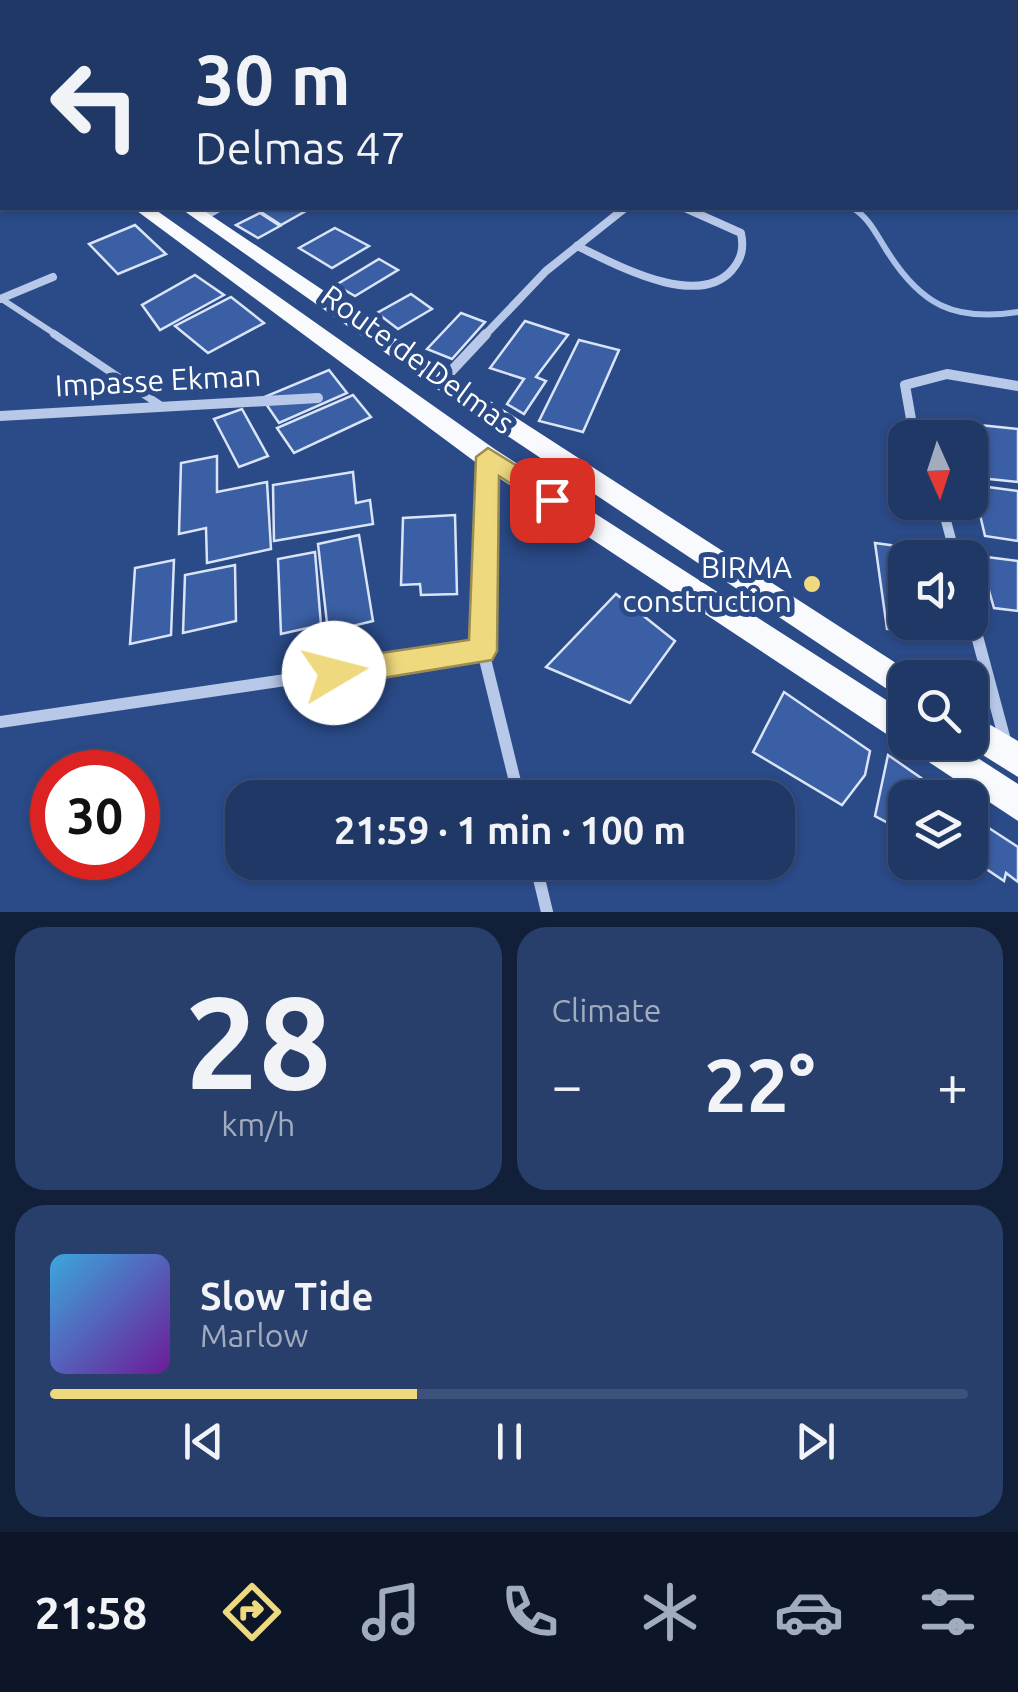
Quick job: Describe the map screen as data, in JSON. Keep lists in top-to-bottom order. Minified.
{"streets":{"main road":["Route de Delmas"],"street":["Impasse Ekman"]},"places":["BIRMA construction"],"north":"bottom","page":{"turn":["30 m","Delmas 47"],"limit":"30","trip":"21:59 · 1 min · 100 m","tile":[["28","km/h"],"Climate"],"heat":["−","22°","+"],"song":["Slow Tide","Marlow"],"tabs":"21:58"}}
